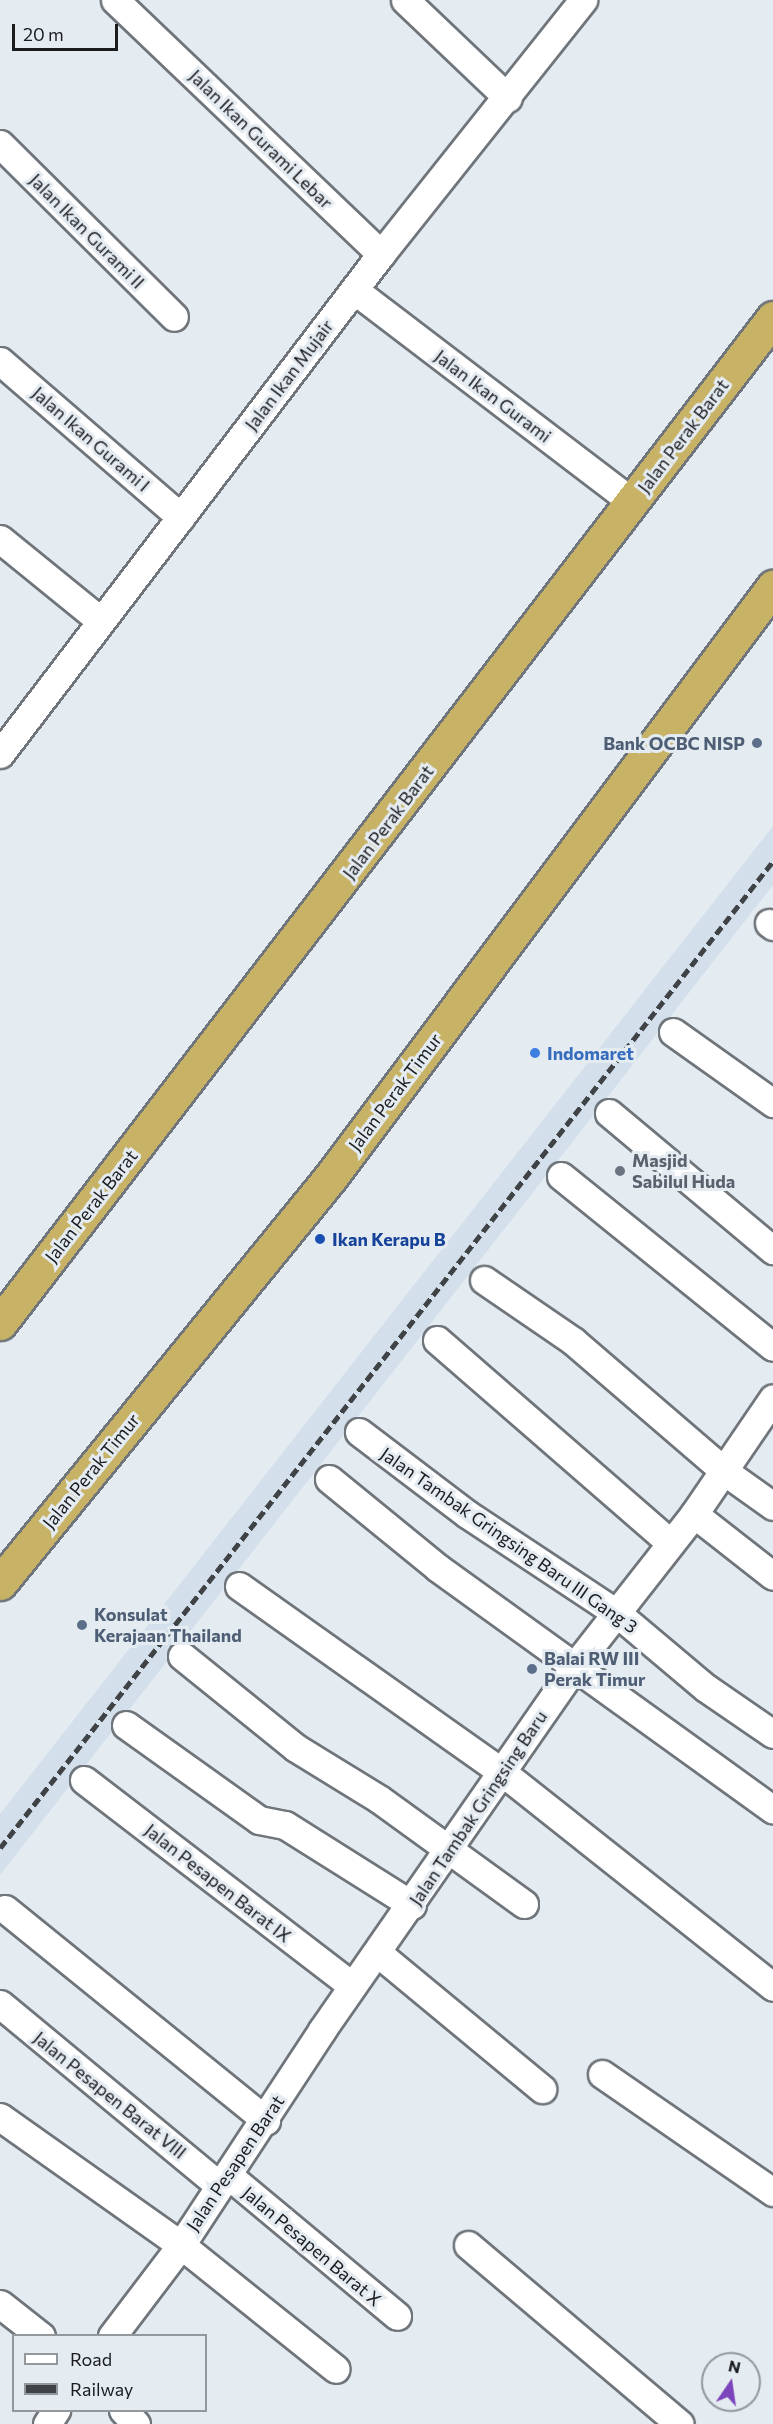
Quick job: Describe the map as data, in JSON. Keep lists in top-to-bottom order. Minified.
{"streets":{"highway":["Jalan Perak Barat","Jalan Perak Timur"],"street":["Jalan Ikan Gurami Lebar","Jalan Ikan Gurami II","Jalan Ikan Mujair","Jalan Ikan Gurami","Jalan Ikan Gurami I","Jalan Tambak Gringsing Baru III Gang 3","Jalan Tambak Gringsing Baru","Jalan Pesapen Barat IX","Jalan Pesapen Barat VIII","Jalan Pesapen Barat","Jalan Pesapen Barat X"]},"crossings":[["Jalan Ikan Gurami Lebar","Jalan Ikan Mujair"],["Jalan Ikan Mujair","Jalan Ikan Gurami"],["Jalan Ikan Mujair","Jalan Ikan Gurami I"],["Jalan Ikan Gurami","Jalan Perak Barat"],["Jalan Tambak Gringsing Baru III Gang 3","Jalan Tambak Gringsing Baru"],["Jalan Tambak Gringsing Baru","Jalan Pesapen Barat IX"],["Jalan Tambak Gringsing Baru","Jalan Pesapen Barat"],["Jalan Pesapen Barat IX","Jalan Pesapen Barat"],["Jalan Pesapen Barat VIII","Jalan Pesapen Barat"],["Jalan Pesapen Barat VIII","Jalan Pesapen Barat X"],["Jalan Pesapen Barat","Jalan Pesapen Barat X"]],"places":["Bank OCBC NISP","Indomaret","Masjid Sabilul Huda","Ikan Kerapu B","Konsulat Kerajaan Thailand","Balai RW III Perak Timur"],"legend":["Road","Railway"],"scale_bar":"20 m","north":"top"}
